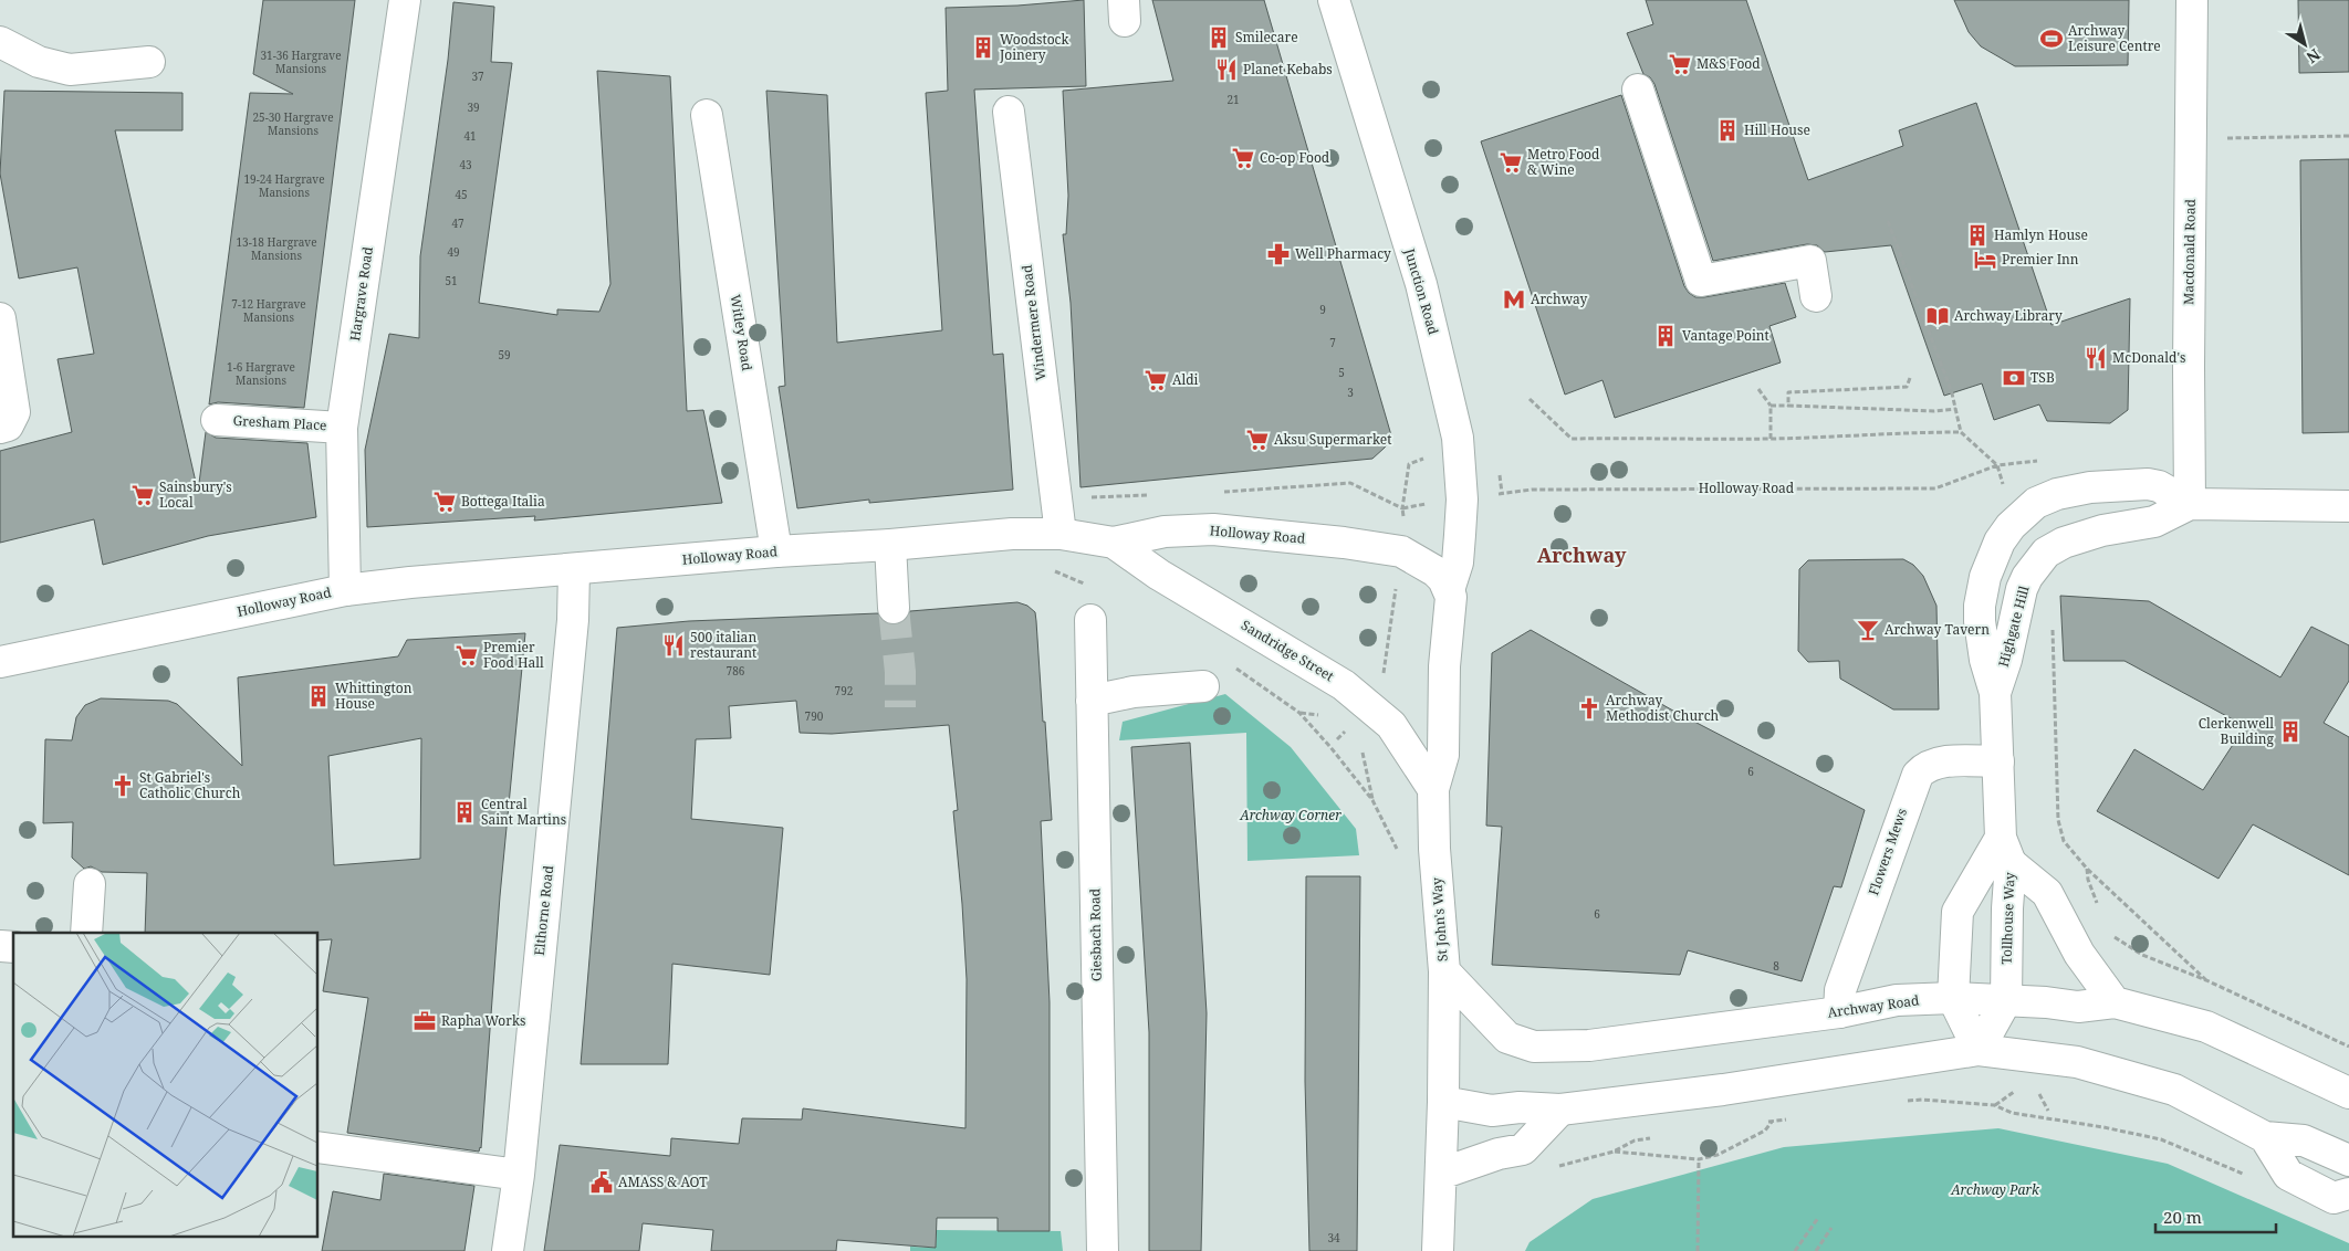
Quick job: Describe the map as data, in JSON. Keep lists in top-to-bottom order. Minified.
{"streets":{"main road":["Macdonald Road","Junction Road","Hargrave Road","Windermere Road","Witley Road","Gresham Place","Holloway Road","Highgate Hill","Sandridge Street","Flowers Mews","Elthorne Road","Tollhouse Way","St John's Way","Giesbach Road","Archway Road"]},"crossings":[["Macdonald Road","Highgate Hill"],["Junction Road","Holloway Road"],["Junction Road","St John's Way"],["Hargrave Road","Gresham Place"],["Hargrave Road","Holloway Road"],["Windermere Road","Holloway Road"],["Witley Road","Holloway Road"],["Holloway Road","Sandridge Street"],["Holloway Road","Elthorne Road"],["Holloway Road","St John's Way"],["Highgate Hill","Tollhouse Way"],["Sandridge Street","St John's Way"],["Flowers Mews","Tollhouse Way"],["Flowers Mews","Archway Road"],["Tollhouse Way","Archway Road"],["St John's Way","Archway Road"]],"districts":["Archway"],"parks":["Archway Corner","Archway Park"],"places":{"building":["Smilecare","Woodstock Joinery","Hill House","Hamlyn House","Vantage Point","Whittington House","Clerkenwell Building","Central Saint Martins"],"sports":["Archway Leisure Centre"],"supermarket":["M&S Food","Co-op Food","Metro Food & Wine","Aldi","Aksu Supermarket","Sainsbury's Local","Bottega Italia","Premier Food Hall"],"restaurant":["Planet Kebabs","McDonald's","500 italian restaurant"],"pharmacy":["Well Pharmacy"],"hotel":["Premier Inn"],"metro station":["Archway"],"library":["Archway Library"],"bank":["TSB"],"bar":["Archway Tavern"],"church":["Archway Methodist Church","St Gabriel's Catholic Church"],"office":["Rapha Works"],"public building":["AMASS & AOT"]},"house_numbers":["31-36 Hargrave Mansions","37","21","39","25-30 Hargrave Mansions","41","43","19-24 Hargrave Mansions","45","47","13-18 Hargrave Mansions","49","51","7-12 Hargrave Mansions","9","7","59","1-6 Hargrave Mansions","5","3","786","792","790","6","6","8","34"],"scale_bar":"20 m","north":"bottom right"}
